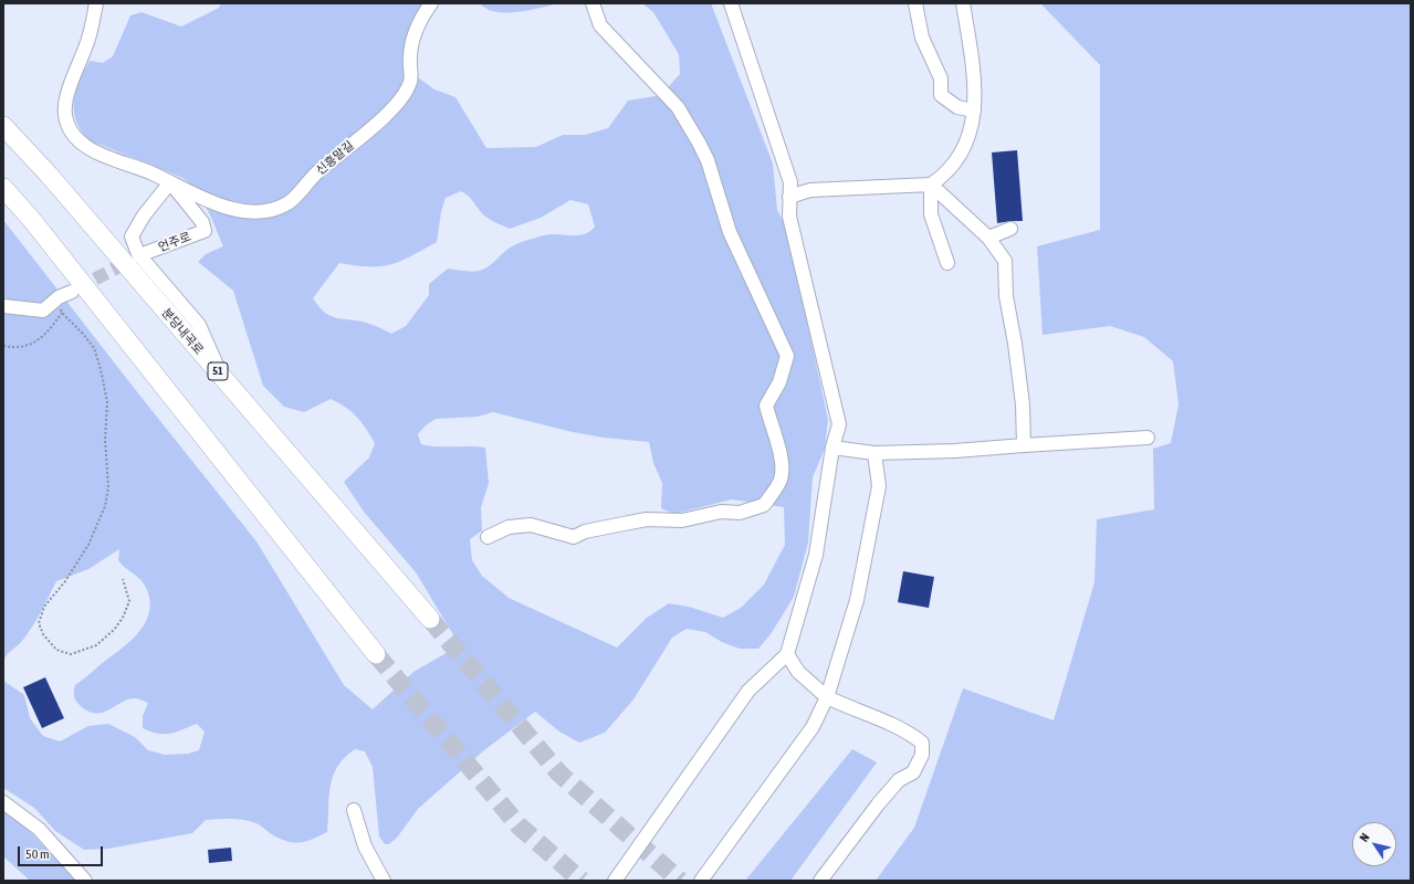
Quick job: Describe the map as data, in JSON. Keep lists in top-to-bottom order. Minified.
{"streets":{"highway":["분당내곡로","51"],"street":["신흥말길","언주로"]},"crossings":[["신흥말길","언주로"]],"scale_bar":"50 m","north":"top left"}
